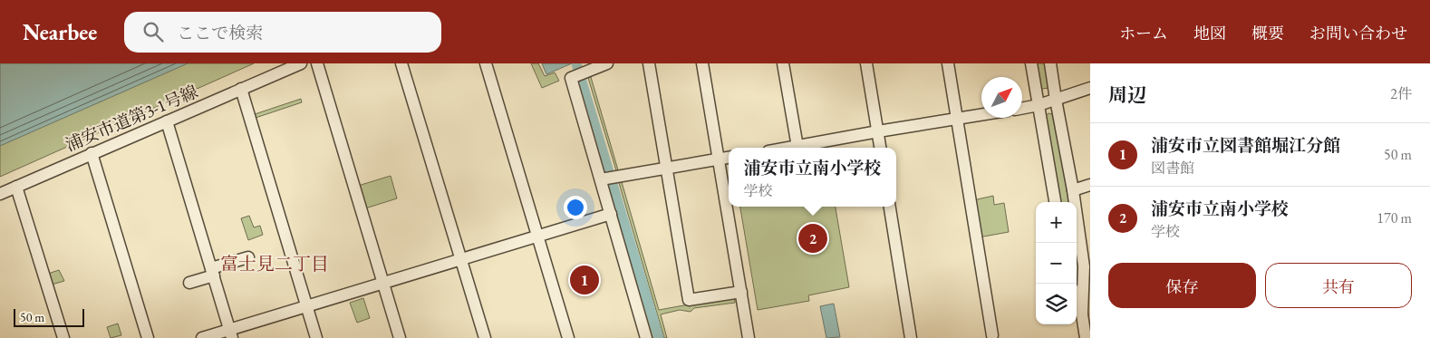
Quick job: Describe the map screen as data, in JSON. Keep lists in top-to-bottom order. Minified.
{"streets":{"street":["浦安市道第3-1号線"]},"districts":["富士見二丁目"],"scale_bar":"50 m","north":"top right","page":{"header":"Nearbee","search":"ここで検索","nav":["ホーム","地図","概要","お問い合わせ"],"heading":["周辺","2件"],"list":[{"mark":"1","name":"浦安市立図書館堀江分館","note":"図書館","value":"50 m"},{"mark":"2","name":"浦安市立南小学校","note":"学校","value":"170 m"}],"popup":["浦安市立南小学校","学校"],"map_buttons":["+","−"],"pins":["2","1"],"buttons":["保存","共有"],"scale":"50 m"}}
